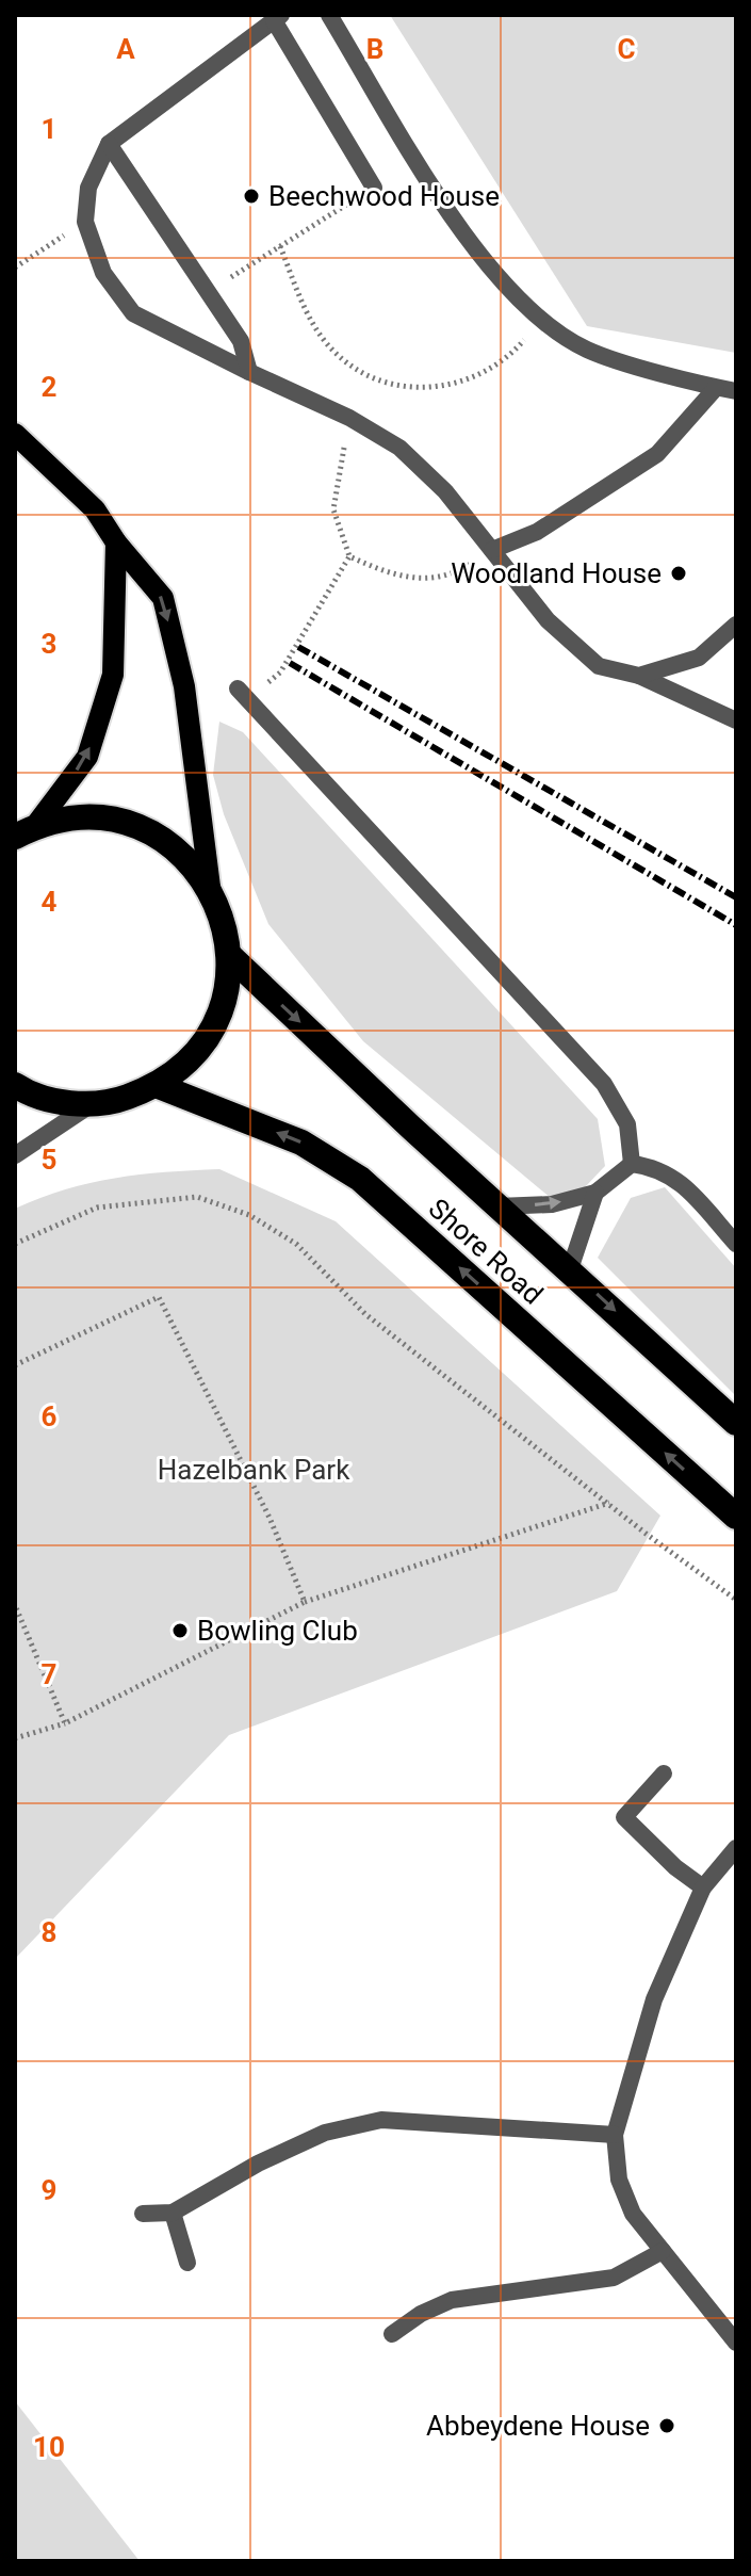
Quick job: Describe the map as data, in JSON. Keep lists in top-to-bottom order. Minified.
{"streets":{"highway":["Shore Road"]},"parks":["Hazelbank Park"],"places":["Beechwood House","Woodland House","Bowling Club","Abbeydene House"],"grid":{"columns":["A","B","C"],"rows":["1","2","3","4","5","6","7","8","9","10"]}}
